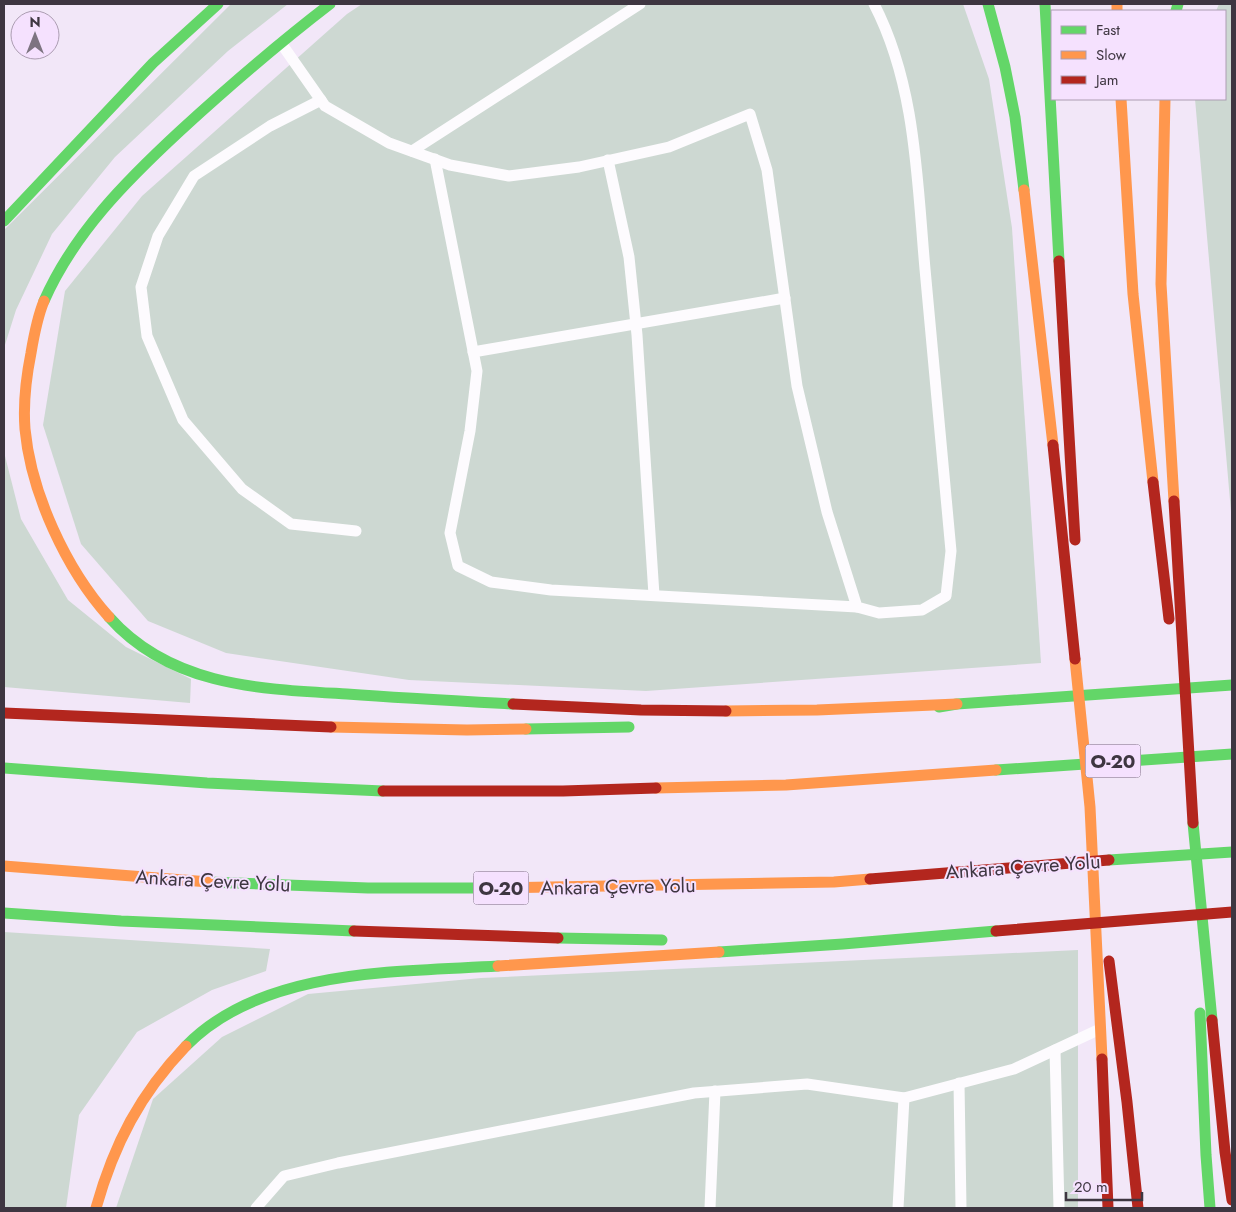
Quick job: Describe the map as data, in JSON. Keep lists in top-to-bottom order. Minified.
{"streets":{"main road":["O-20","Ankara Çevre Yolu"]},"legend":["Fast","Slow","Jam"],"scale_bar":"20 m","north":"top"}
